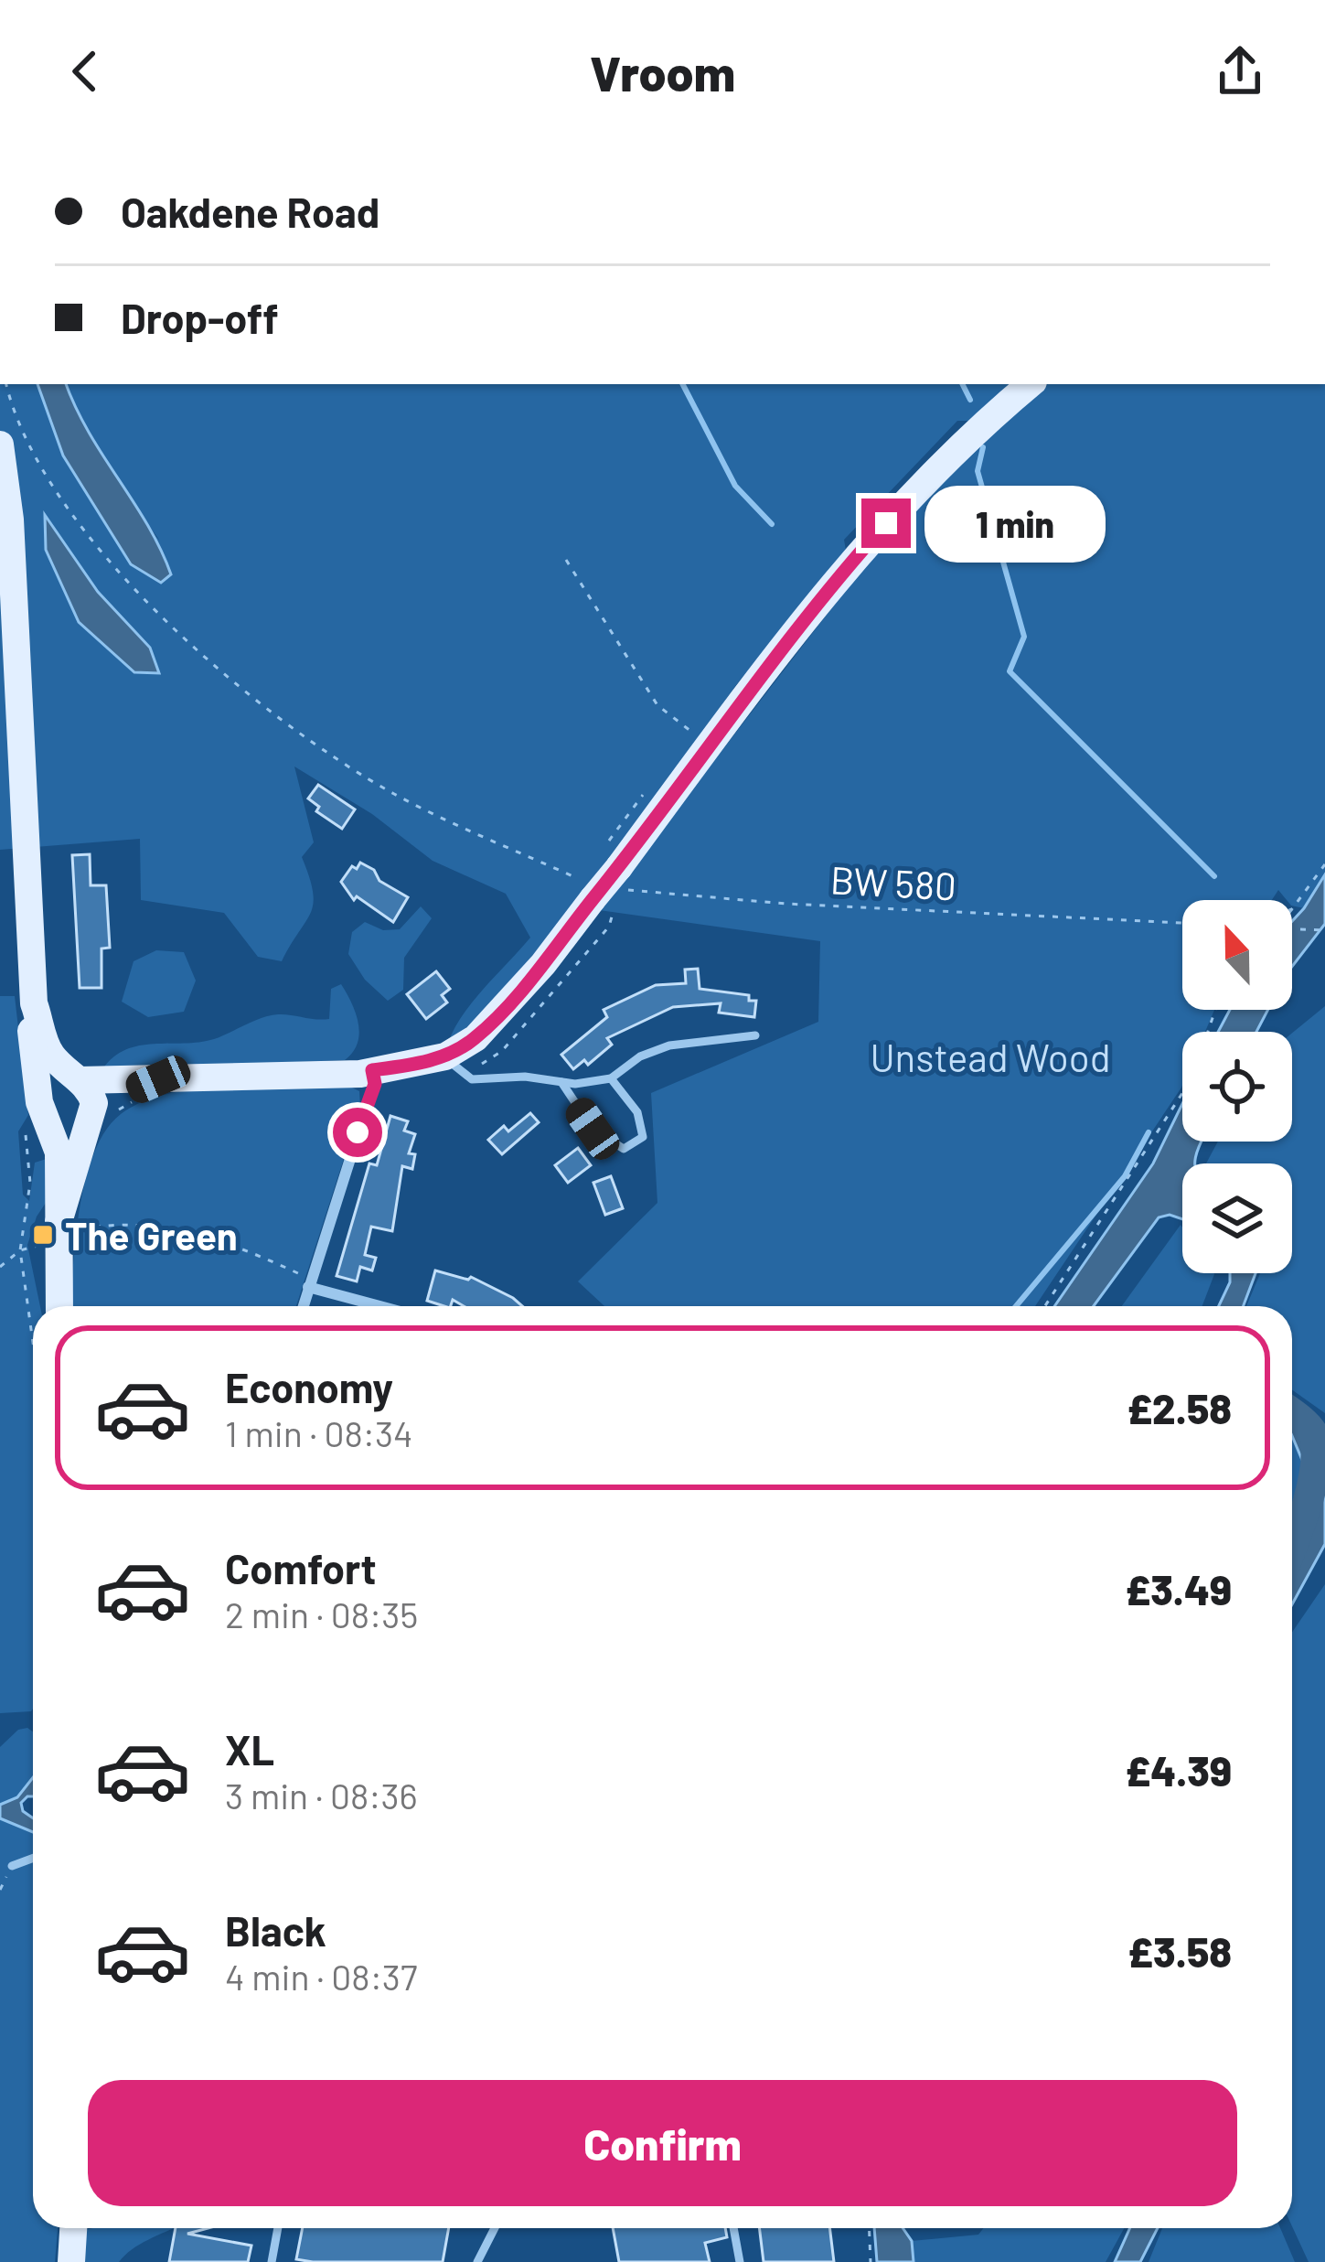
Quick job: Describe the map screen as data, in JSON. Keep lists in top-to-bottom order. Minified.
{"streets":{"path":["BW 580"]},"parks":["Unstead Wood"],"places":{"transit":["The Green"]},"north":"top","page":{"header":"Vroom","banner":["Oakdene Road","Drop-off"],"bubble":"1 min","list":[{"name":"Economy","note":"1 min · 08:34","value":"£2.58"},{"name":"Comfort","note":"2 min · 08:35","value":"£3.49"},{"name":"XL","note":"3 min · 08:36","value":"£4.39"},{"name":"Black","note":"4 min · 08:37","value":"£3.58"}],"buttons":"Confirm"}}
